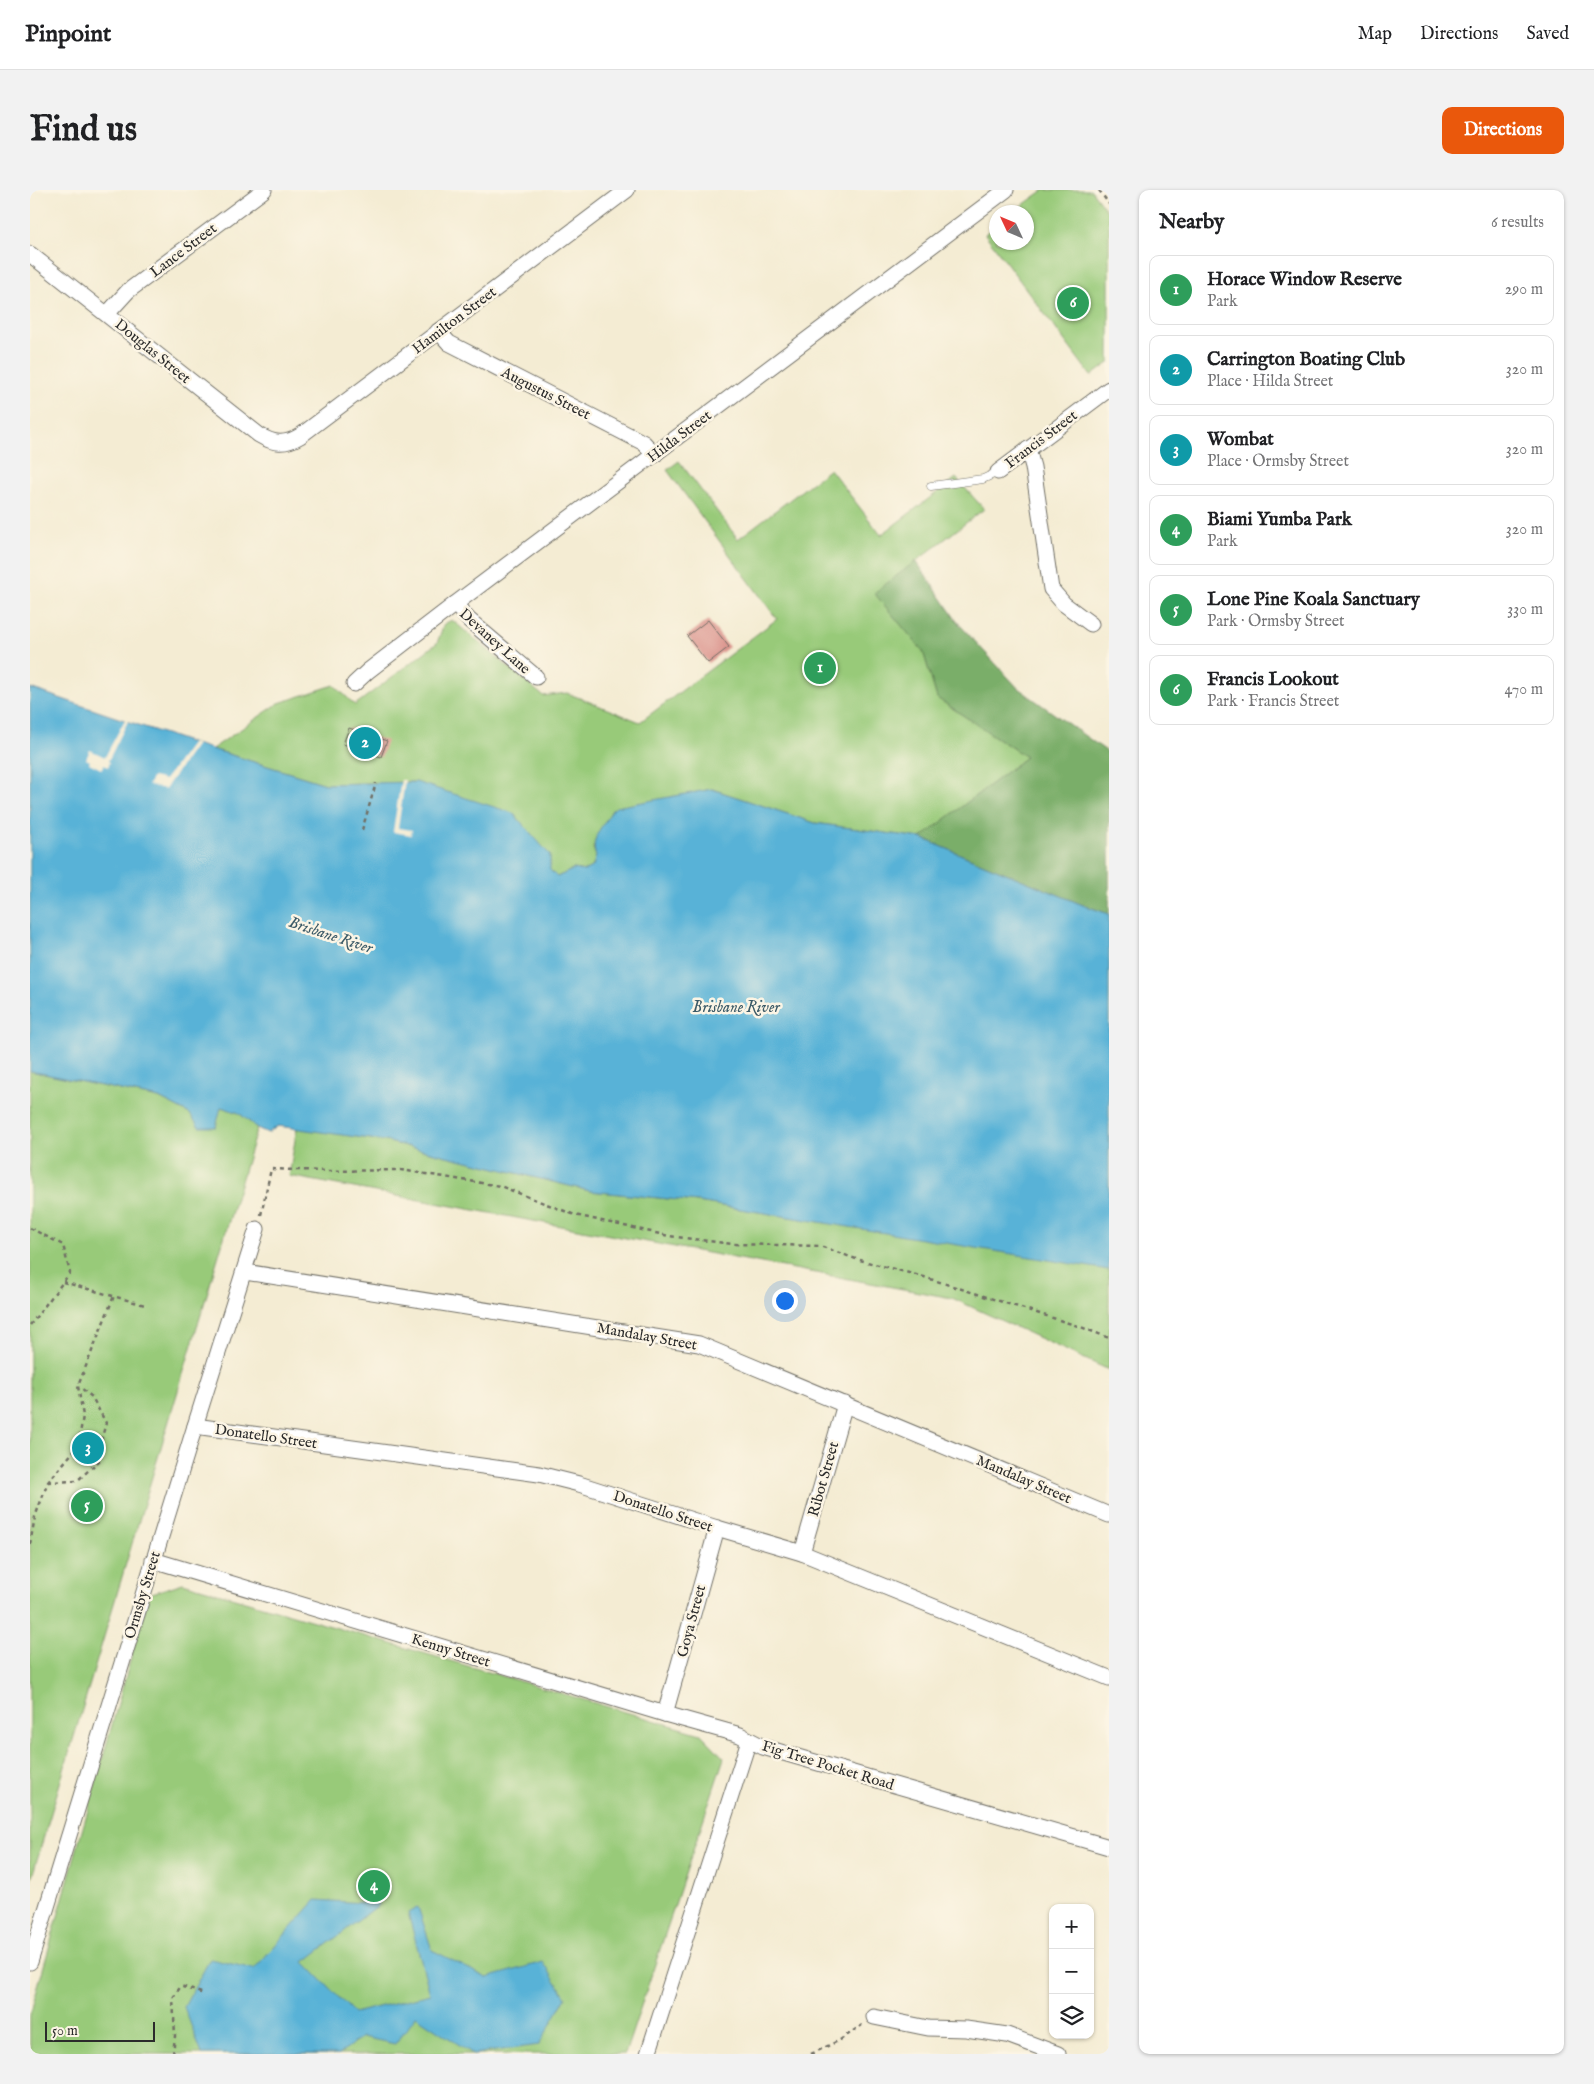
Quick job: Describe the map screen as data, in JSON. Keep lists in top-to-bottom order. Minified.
{"streets":{"street":["Lance Street","Hamilton Street","Douglas Street","Augustus Street","Hilda Street","Francis Street","Devaney Lane","Mandalay Street","Donatello Street","Ribot Street","Ormsby Street","Goya Street","Kenny Street","Fig Tree Pocket Road"]},"crossings":[["Lance Street","Douglas Street"],["Hamilton Street","Douglas Street"],["Hamilton Street","Augustus Street"],["Augustus Street","Hilda Street"],["Hilda Street","Devaney Lane"],["Mandalay Street","Ribot Street"],["Mandalay Street","Ormsby Street"],["Donatello Street","Ribot Street"],["Donatello Street","Ormsby Street"],["Donatello Street","Goya Street"],["Ormsby Street","Kenny Street"],["Goya Street","Kenny Street"],["Kenny Street","Fig Tree Pocket Road"]],"water":["Brisbane River"],"scale_bar":"50 m","north":"top left","page":{"header":"Pinpoint","nav":["Map","Directions","Saved"],"buttons":"Directions","title":"Find us","heading":["Nearby","6 results"],"list":[{"mark":"1","name":"Horace Window Reserve","note":"Park","value":"290 m"},{"mark":"2","name":"Carrington Boating Club","note":"Place · Hilda Street","value":"320 m"},{"mark":"3","name":"Wombat","note":"Place · Ormsby Street","value":"320 m"},{"mark":"4","name":"Biami Yumba Park","note":"Park","value":"320 m"},{"mark":"5","name":"Lone Pine Koala Sanctuary","note":"Park · Ormsby Street","value":"330 m"},{"mark":"6","name":"Francis Lookout","note":"Park · Francis Street","value":"470 m"}],"pins":["6","1","2","3","5","4"],"map_buttons":["+","−"],"scale":"50 m"}}
